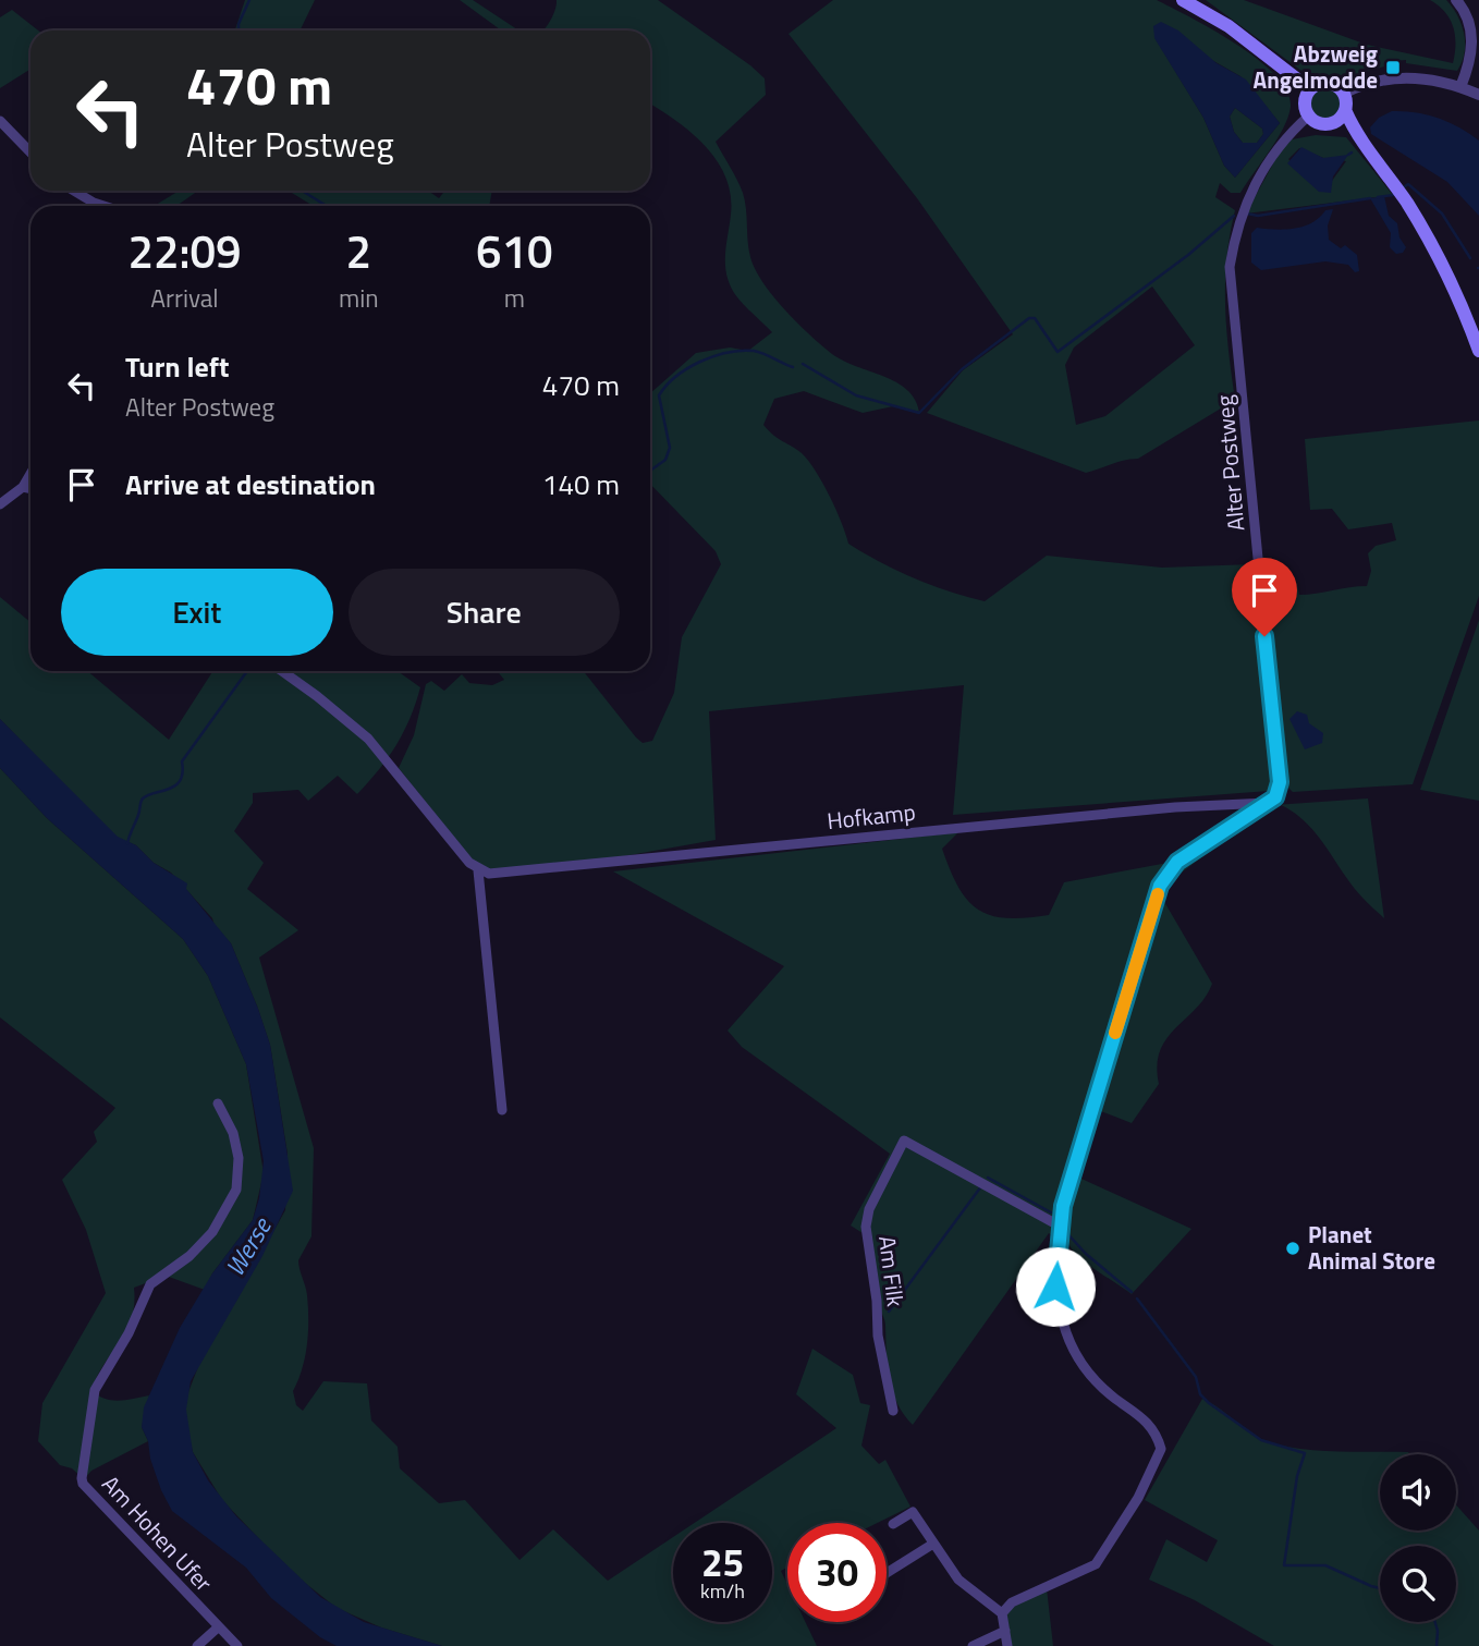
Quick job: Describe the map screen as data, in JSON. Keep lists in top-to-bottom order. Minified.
{"streets":{"street":["Alter Postweg","Hofkamp","Am Filk","Am Hohen Ufer"]},"crossings":[["Alter Postweg","Hofkamp"]],"water":["Werse"],"places":{"transit":["Abzweig Angelmodde"],"other":["Planet Animal Store"]},"page":{"turn":["470 m","Alter Postweg"],"eta":["22:09","Arrival","2","min","610","m"],"list":[{"name":"Turn left","note":"Alter Postweg","value":"470 m"},{"name":"Arrive at destination","value":"140 m"}],"buttons":["Exit","Share"],"speed":"25 km/h","limit":"30"}}
